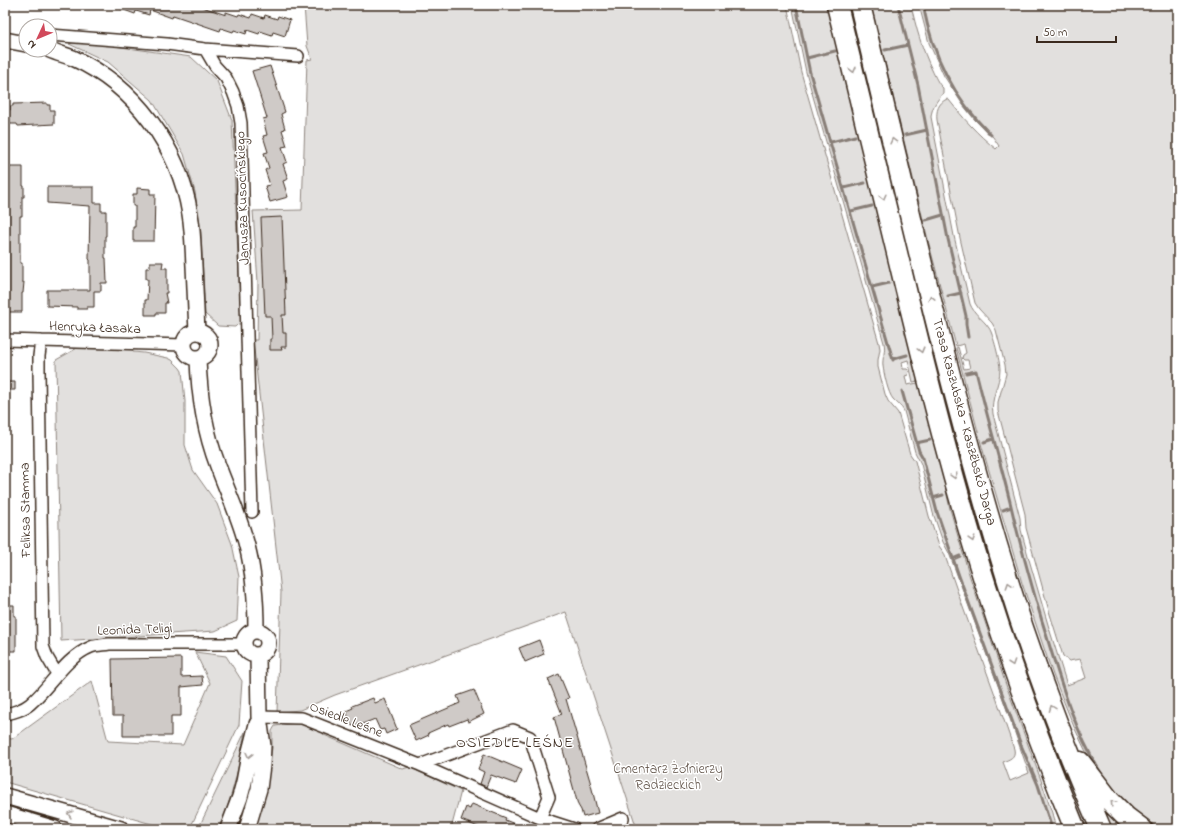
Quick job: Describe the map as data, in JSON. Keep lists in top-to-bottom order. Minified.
{"streets":{"highway":["Trasa Kaszubska – Kaszëbskô Darga"],"street":["Janusza Kusocińskiego","Henryka Łasaka","Feliksa Stamma","Leonida Teligi","Osiedle Leśne"]},"crossings":[["Henryka Łasaka","Feliksa Stamma"],["Feliksa Stamma","Leonida Teligi"]],"districts":["OSIEDLE LEŚNE"],"parks":["Cmentarz Żołnierzy Radzieckich"],"scale_bar":"50 m","north":"bottom left"}
